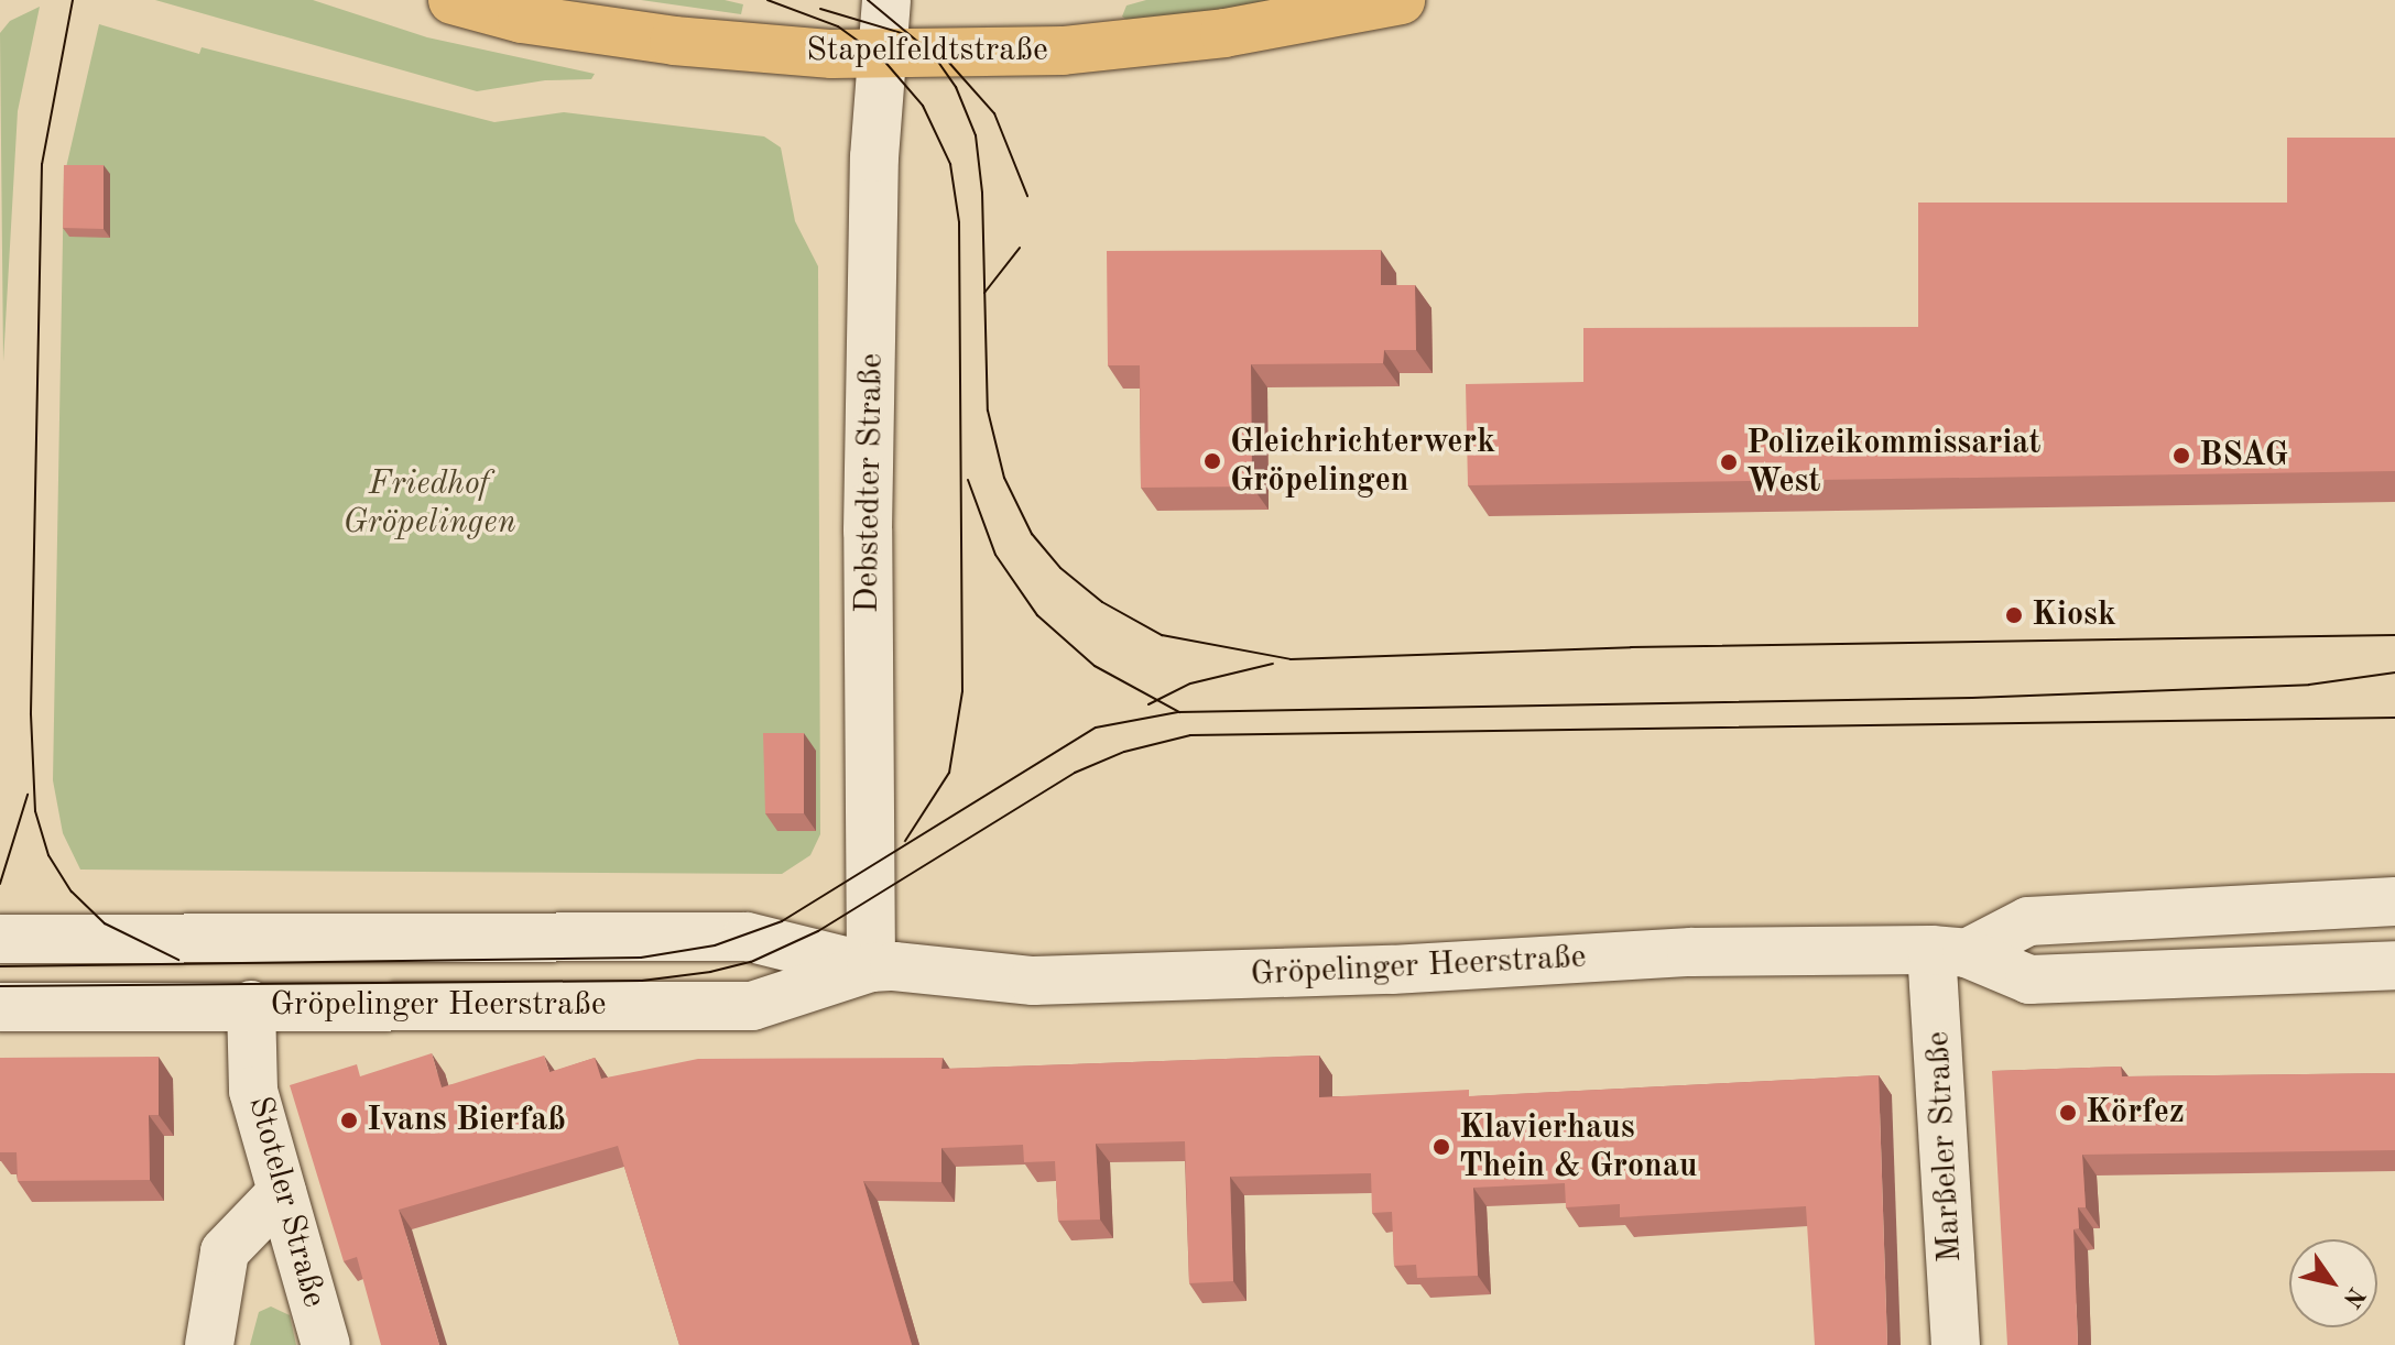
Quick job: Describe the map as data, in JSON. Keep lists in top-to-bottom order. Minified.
{"streets":{"main road":["Stapelfeldtstraße","Debstedter Straße","Gröpelinger Heerstraße","Marßeler Straße","Stoteler Straße"]},"crossings":[["Stapelfeldtstraße","Debstedter Straße"],["Debstedter Straße","Gröpelinger Heerstraße"],["Gröpelinger Heerstraße","Marßeler Straße"],["Gröpelinger Heerstraße","Stoteler Straße"]],"parks":["Friedhof Gröpelingen"],"places":["BSAG","Gleichrichterwerk Gröpelingen","Polizeikommissariat West","Kiosk","Körfez","Ivans Bierfaß","Klavierhaus Thein & Gronau"],"north":"bottom right"}
